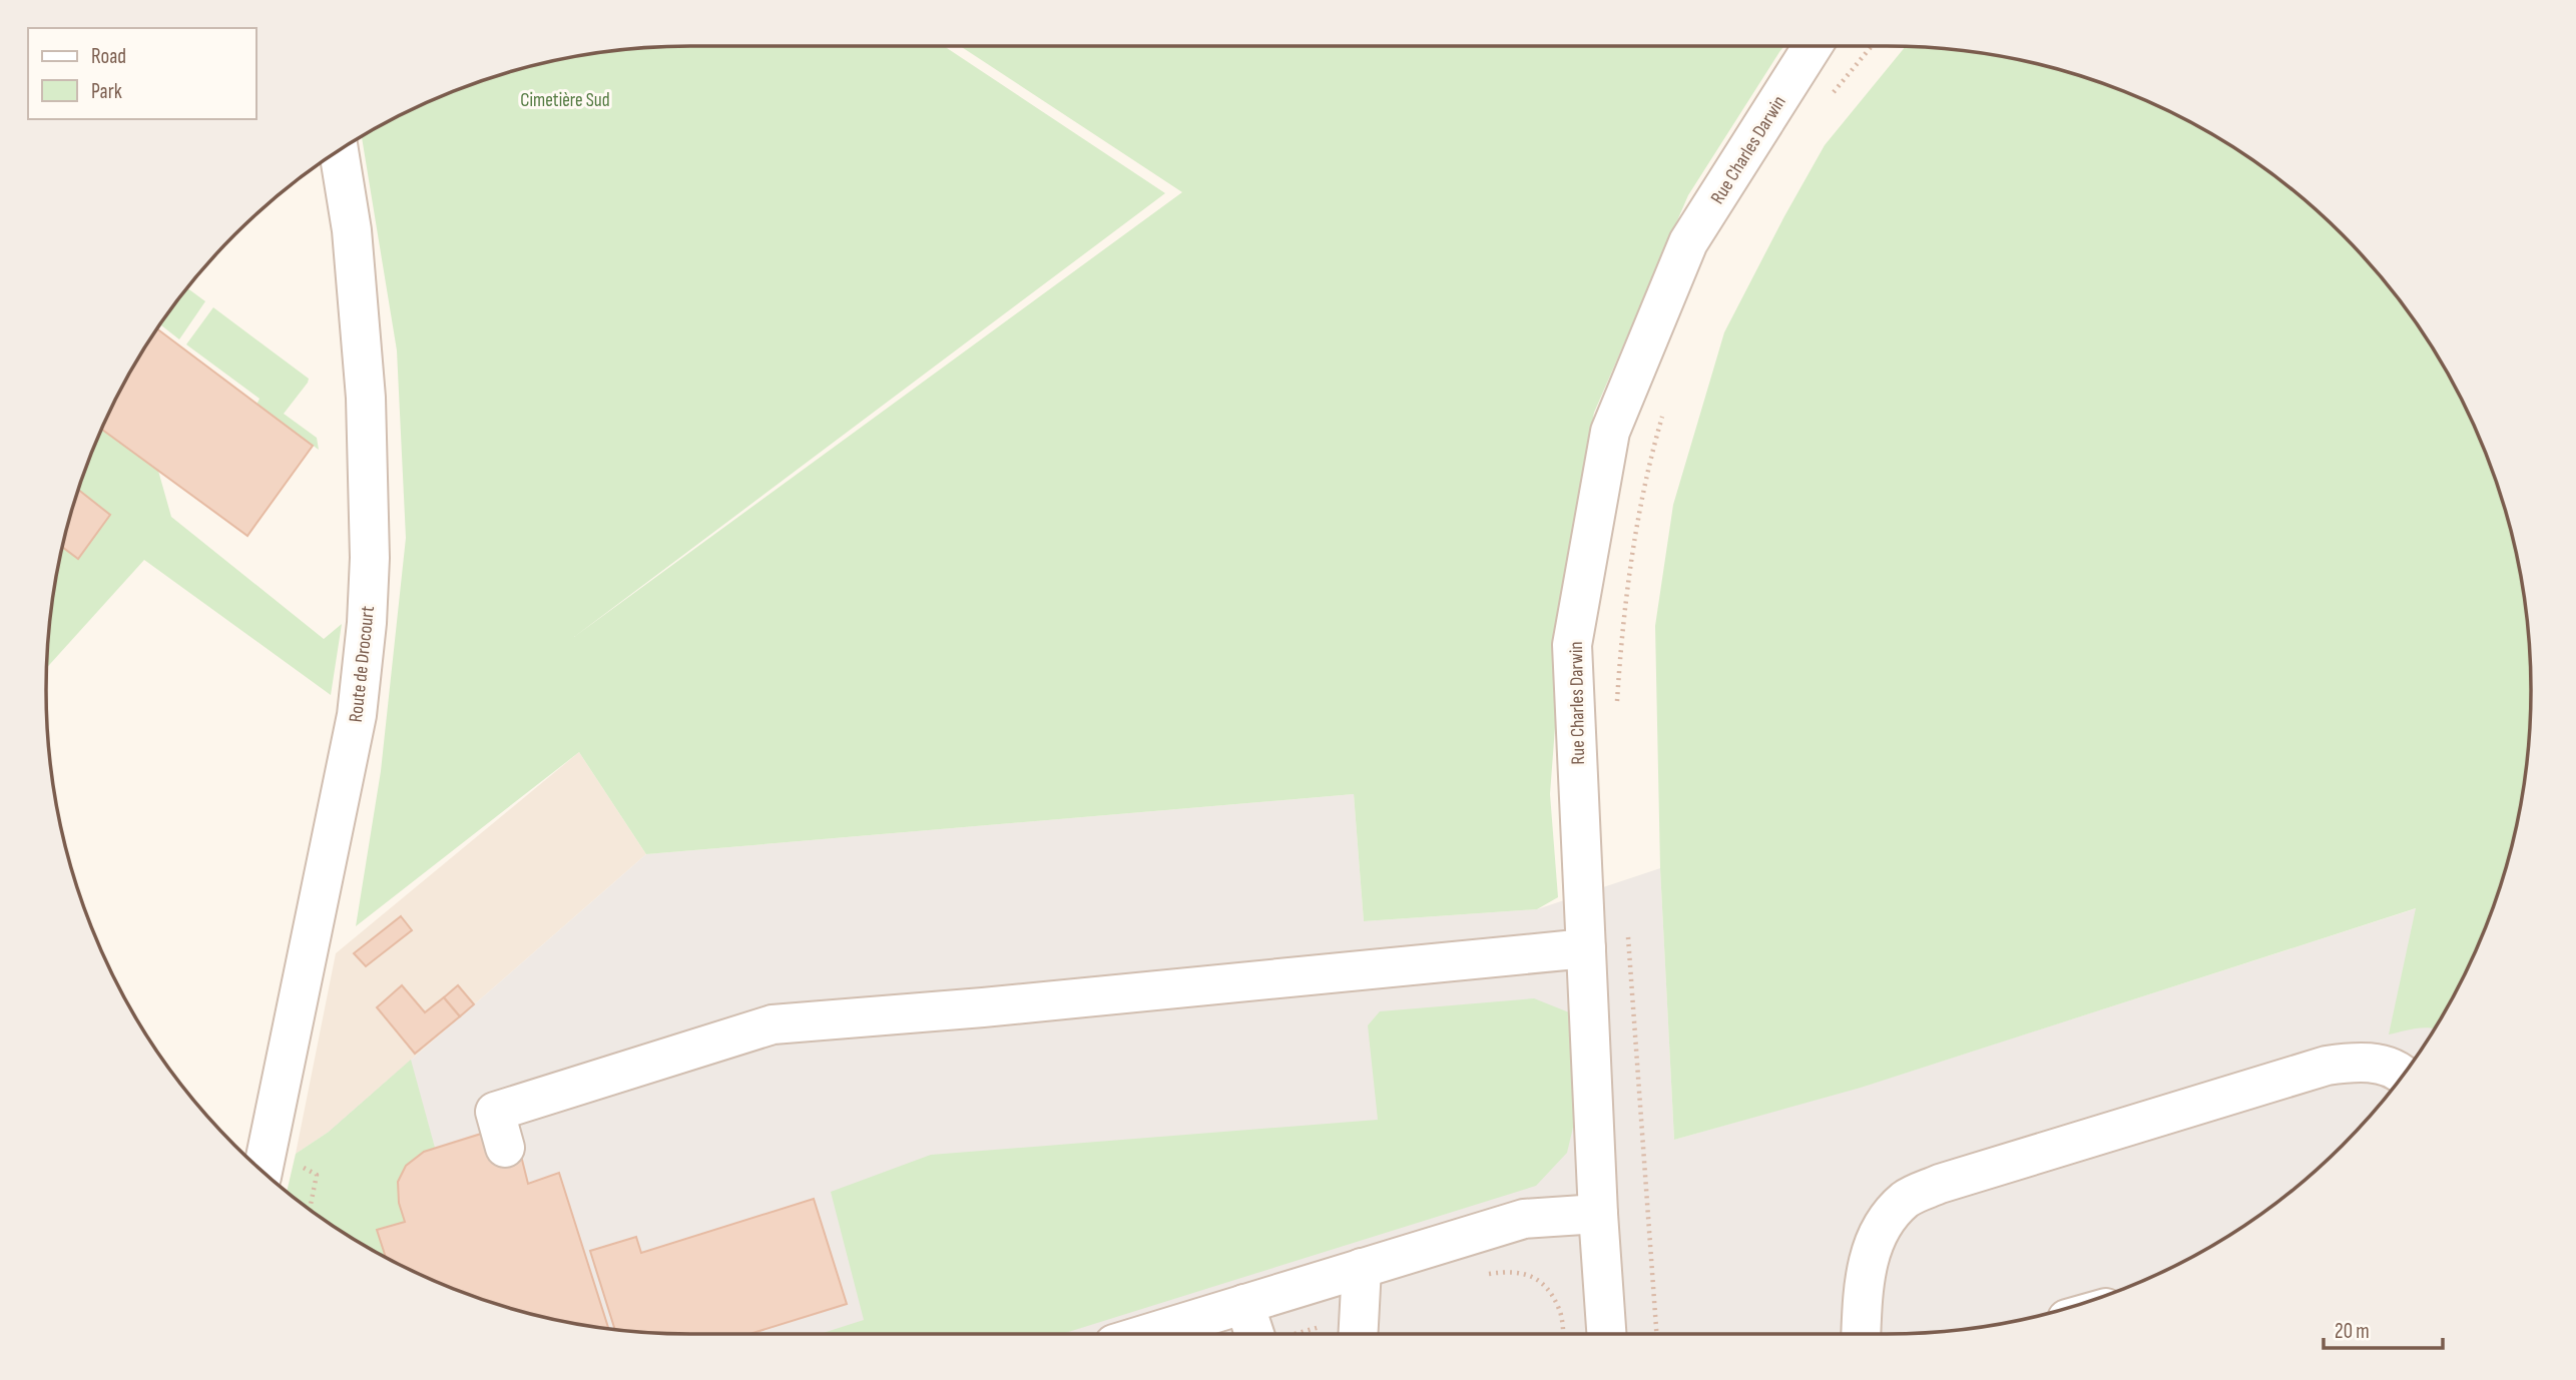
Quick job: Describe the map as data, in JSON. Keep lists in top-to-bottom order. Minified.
{"streets":{"street":["Rue Charles Darwin","Route de Drocourt"]},"parks":["Cimetière Sud"],"legend":["Road","Park"],"scale_bar":"20 m"}
